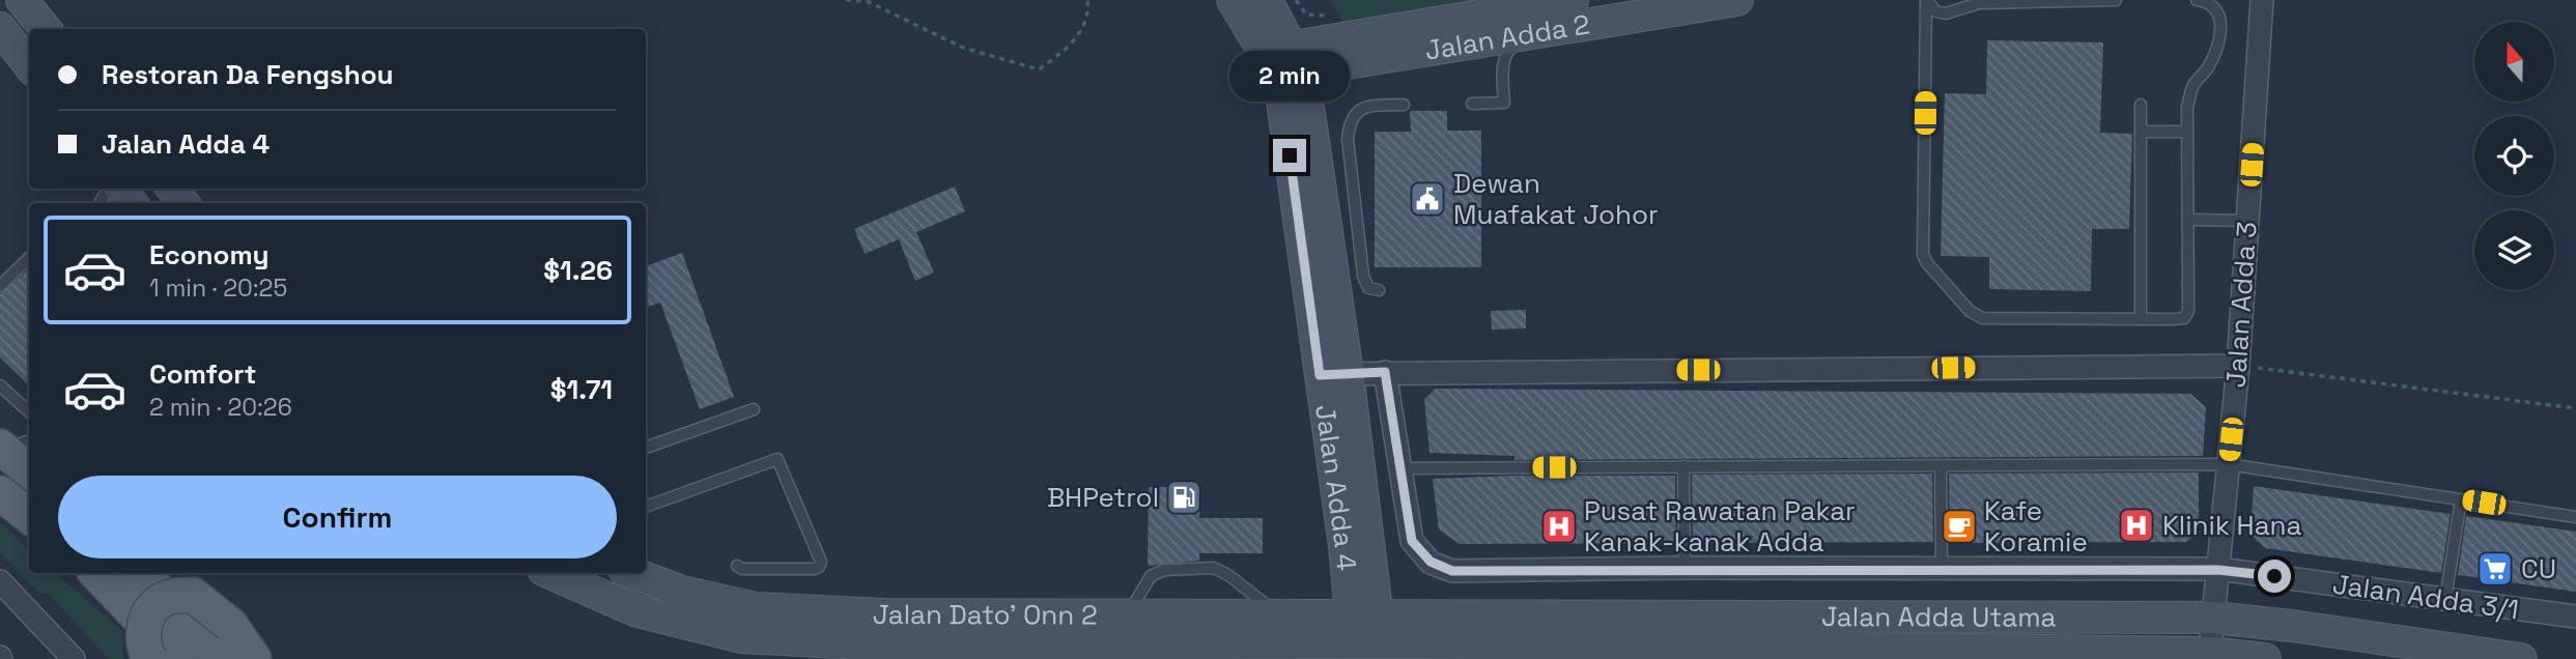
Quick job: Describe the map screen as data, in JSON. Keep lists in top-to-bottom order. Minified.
{"streets":{"main road":["Jalan Adda 2","Jalan Adda 4","Jalan Dato' Onn 2","Jalan Adda Utama"],"street":["Jalan Adda 3","Jalan Adda 3/1"]},"crossings":[["Jalan Adda 2","Jalan Adda 4"],["Jalan Adda 3","Jalan Adda 3/1"],["Jalan Adda 3","Jalan Adda Utama"],["Jalan Adda 4","Jalan Dato' Onn 2"],["Jalan Adda 4","Jalan Adda Utama"],["Jalan Dato' Onn 2","Jalan Adda Utama"]],"places":{"public building":["Dewan Muafakat Johor"],"fuel station":["BHPetrol"],"hospital":["Klinik Hana","Pusat Rawatan Pakar Kanak-kanak Adda"],"cafe":["Kafe Koramie"],"supermarket":["CU"]},"north":"top","page":{"banner":["Restoran Da Fengshou","Jalan Adda 4"],"bubble":"2 min","list":[{"name":"Economy","note":"1 min · 20:25","value":"$1.26"},{"name":"Comfort","note":"2 min · 20:26","value":"$1.71"}],"buttons":"Confirm"}}
